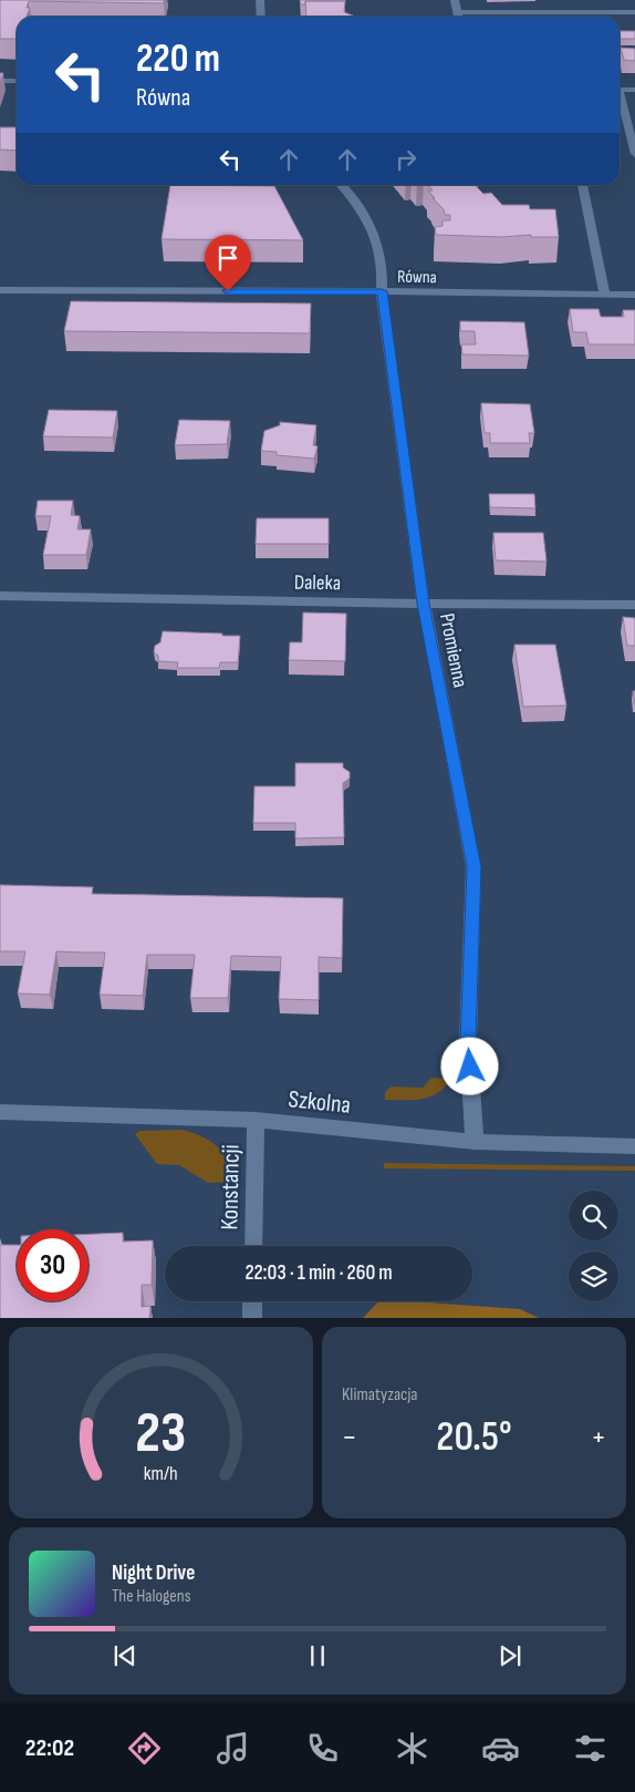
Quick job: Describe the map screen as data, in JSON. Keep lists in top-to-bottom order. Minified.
{"streets":{"street":["Równa","Daleka","Promienna","Szkolna","Konstancji"]},"crossings":[["Równa","Promienna"],["Daleka","Promienna"],["Promienna","Szkolna"],["Szkolna","Konstancji"]],"page":{"turn":["220 m","Równa"],"limit":"30","trip":"22:03 · 1 min · 260 m","tile":"Klimatyzacja","heat":["−","20.5°","+"],"song":["Night Drive","The Halogens"],"tabs":"22:02","gauge":["23","km/h"]}}
